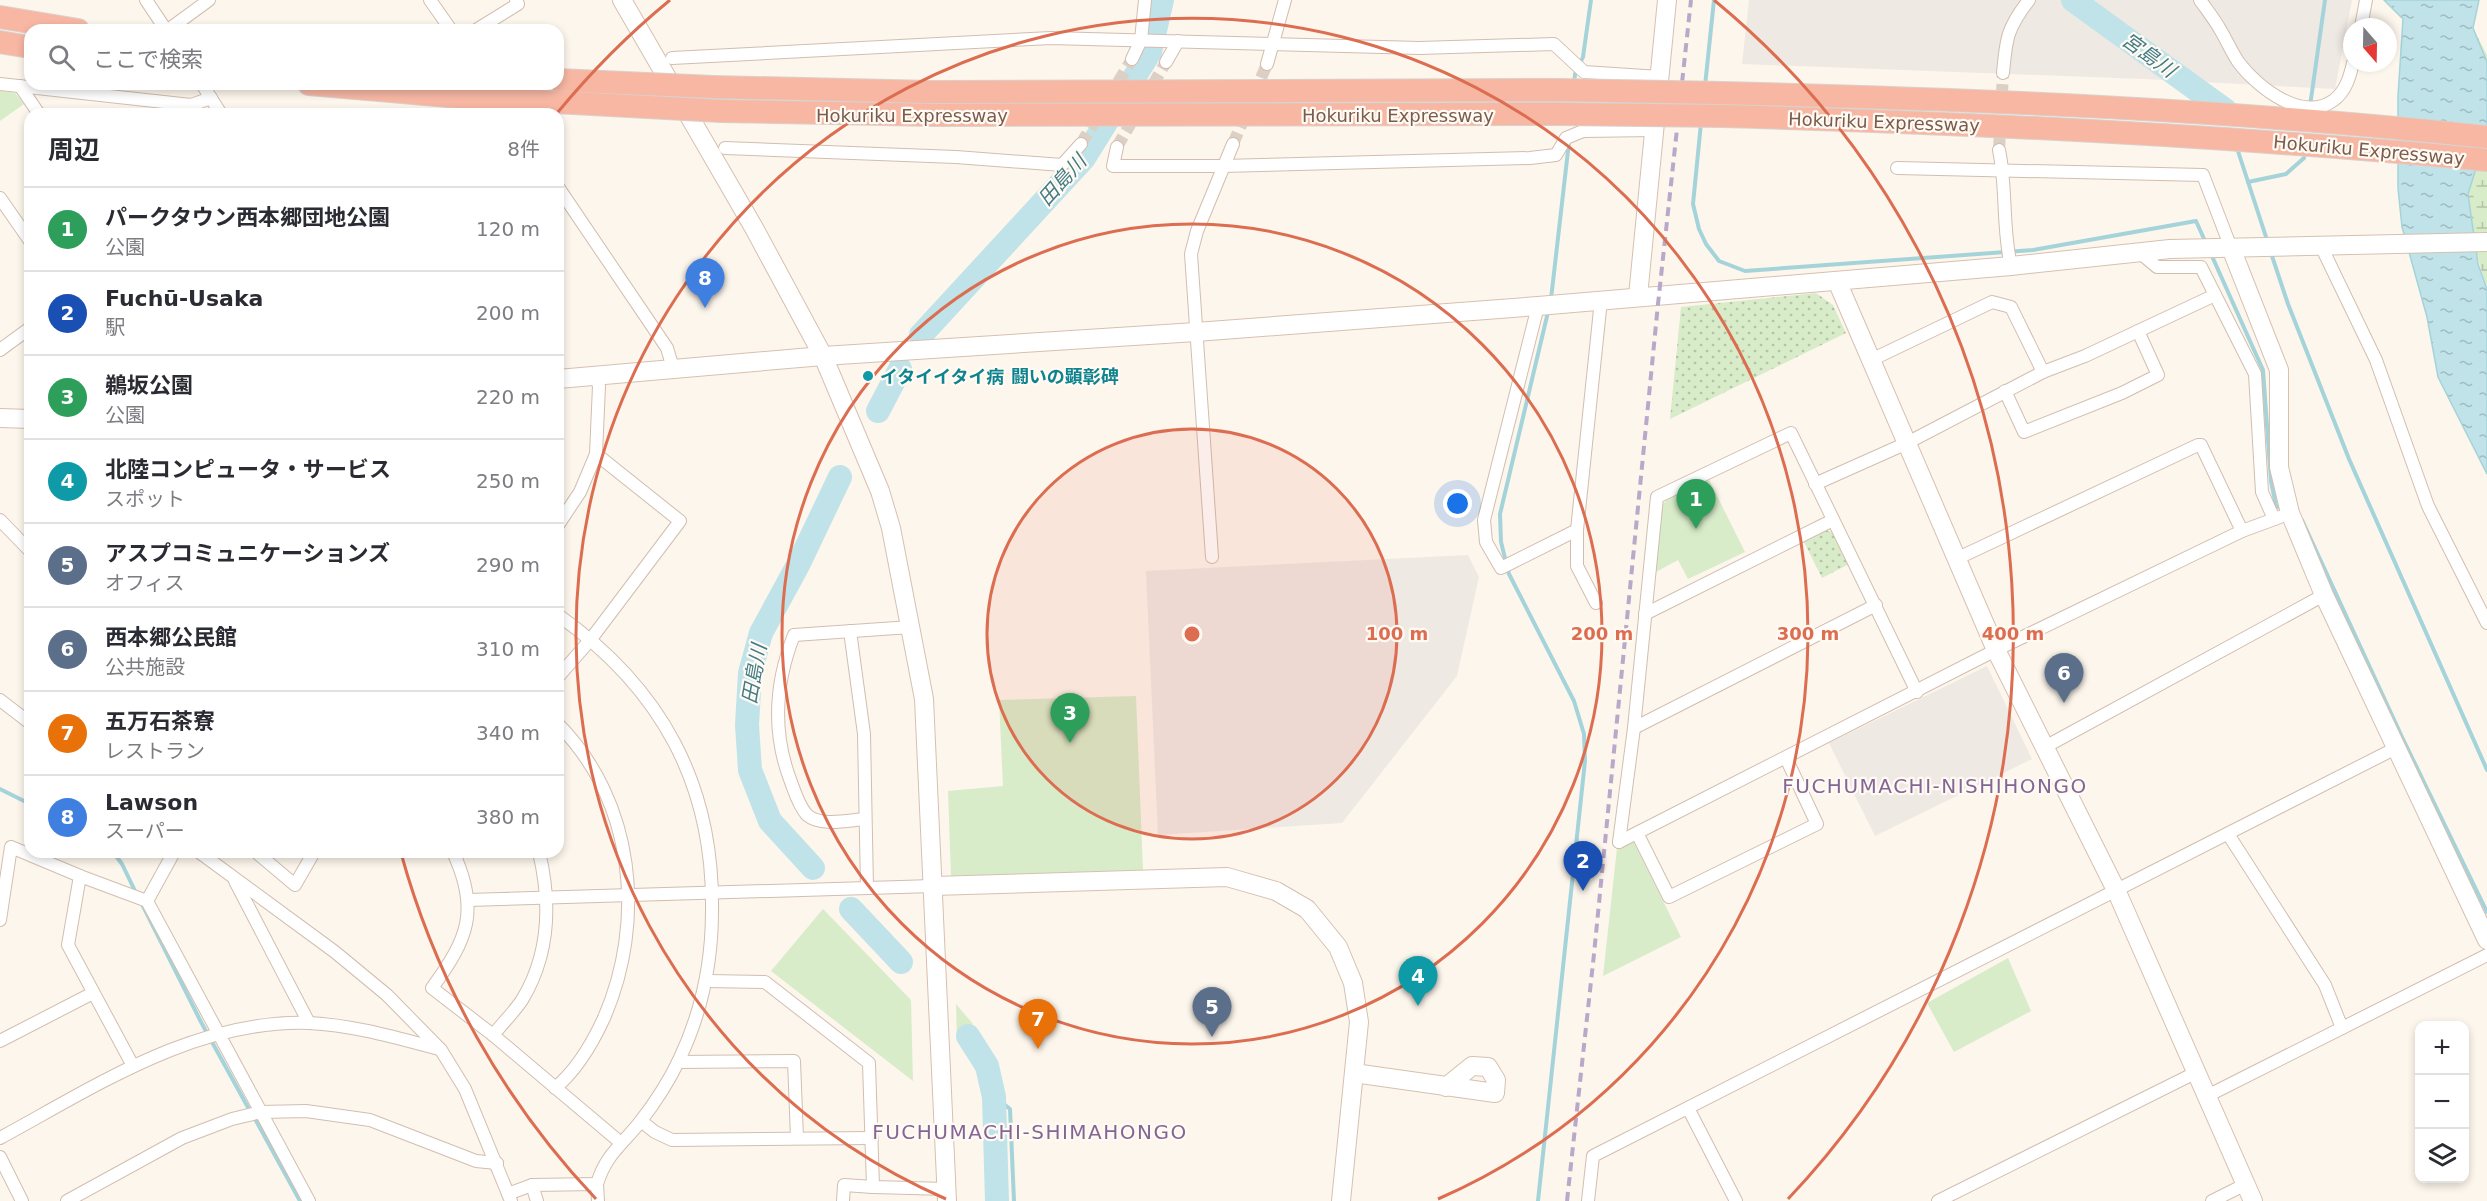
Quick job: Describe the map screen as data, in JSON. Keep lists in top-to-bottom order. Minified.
{"streets":{"highway":["Hokuriku Expressway"]},"districts":["FUCHUMACHI-NISHIHONGO","FUCHUMACHI-SHIMAHONGO"],"water":["宮島川","田島川"],"places":["イタイイタイ病 闘いの顕彰碑"],"north":"bottom","page":{"search":"ここで検索","heading":["周辺","8件"],"list":[{"mark":"1","name":"パークタウン西本郷団地公園","note":"公園","value":"120 m"},{"mark":"2","name":"Fuchū-Usaka","note":"駅","value":"200 m"},{"mark":"3","name":"鵜坂公園","note":"公園","value":"220 m"},{"mark":"4","name":"北陸コンピュータ・サービス","note":"スポット","value":"250 m"},{"mark":"5","name":"アスプコミュニケーションズ","note":"オフィス","value":"290 m"},{"mark":"6","name":"西本郷公民館","note":"公共施設","value":"310 m"},{"mark":"7","name":"五万石茶寮","note":"レストラン","value":"340 m"},{"mark":"8","name":"Lawson","note":"スーパー","value":"380 m"}],"pins":["8","1","6","3","2","4","5","7"],"map_buttons":["+","−"]},"rings":["100 m","200 m","300 m","400 m"]}
